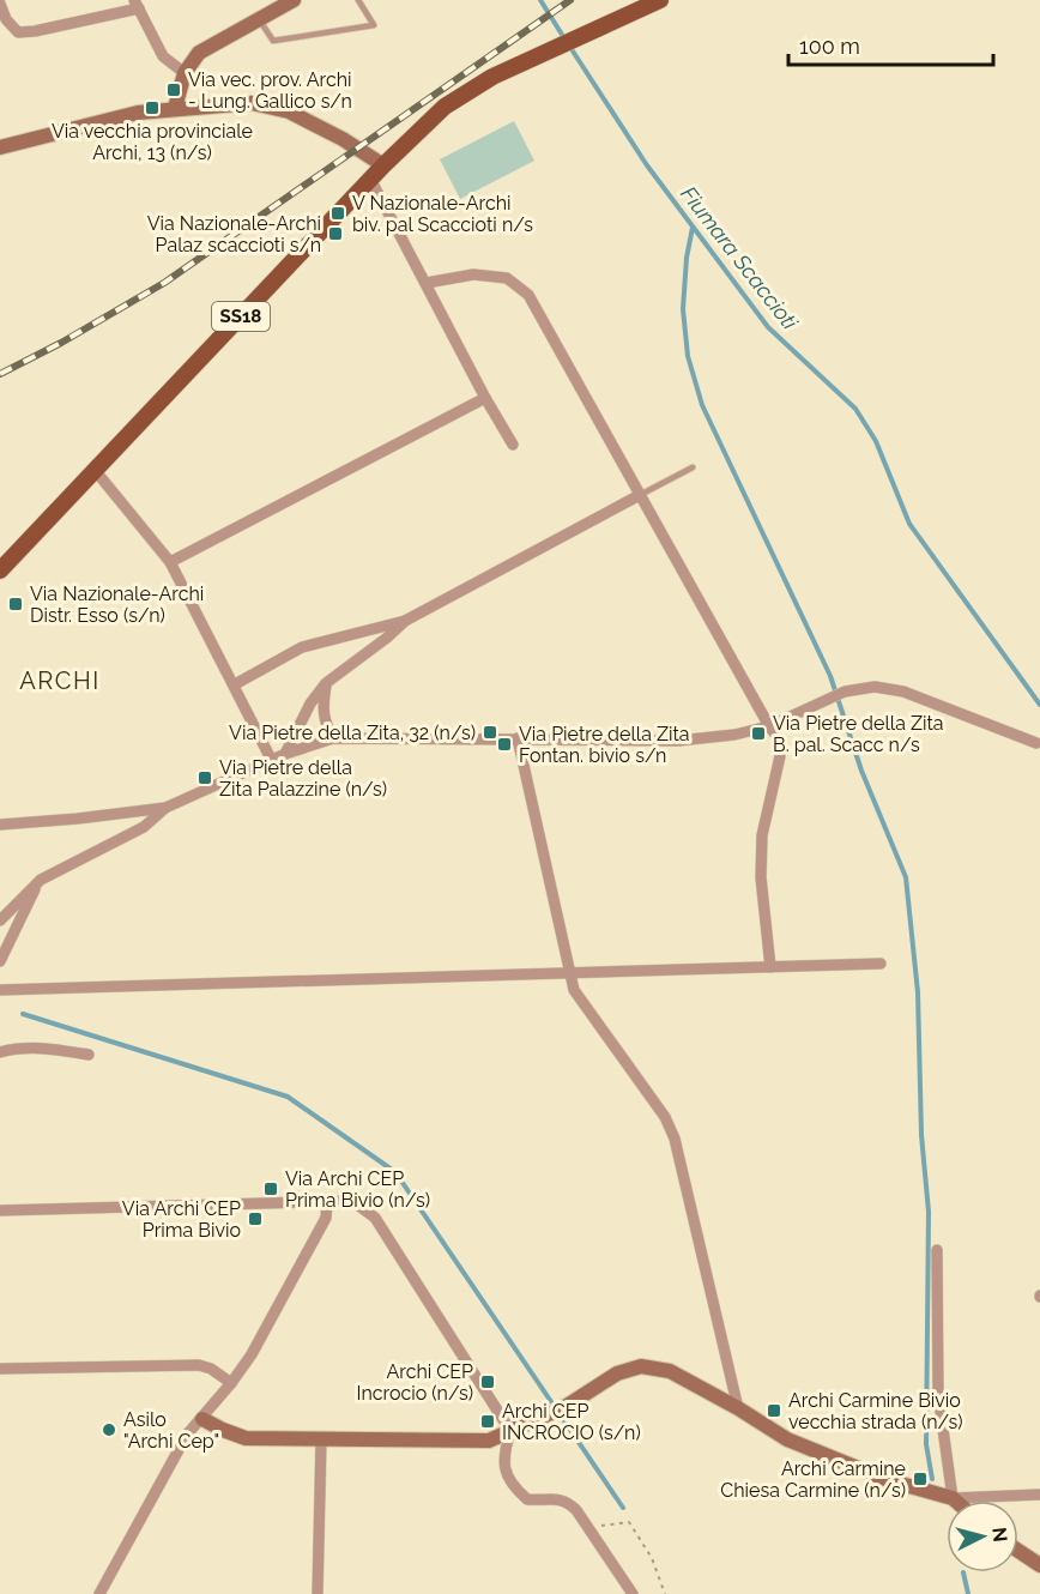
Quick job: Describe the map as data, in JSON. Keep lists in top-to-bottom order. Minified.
{"streets":{"main road":["SS18"]},"districts":["ARCHI"],"water":["Fiumara Scaccioti"],"places":{"transit":["Via vec. prov. Archi - Lung. Gallico s/n","Via vecchia provinciale Archi, 13 (n/s)","V Nazionale-Archi biv. pal Scaccioti n/s","Via Nazionale-Archi Palaz scaccioti s/n","Via Nazionale-Archi Distr. Esso (s/n)","Via Pietre della Zita, 32 (n/s)","Via Pietre della Zita B. pal. Scacc n/s","Via Pietre della Zita Fontan. bivio s/n","Via Pietre della Zita Palazzine (n/s)","Via Archi CEP Prima Bivio (n/s)","Via Archi CEP Prima Bivio","Archi CEP Incrocio (n/s)","Archi Carmine Bivio vecchia strada (n/s)","Archi CEP INCROCIO (s/n)","Archi Carmine Chiesa Carmine (n/s)"],"other":["Asilo \"Archi Cep\""]},"scale_bar":"100 m","north":"right"}
